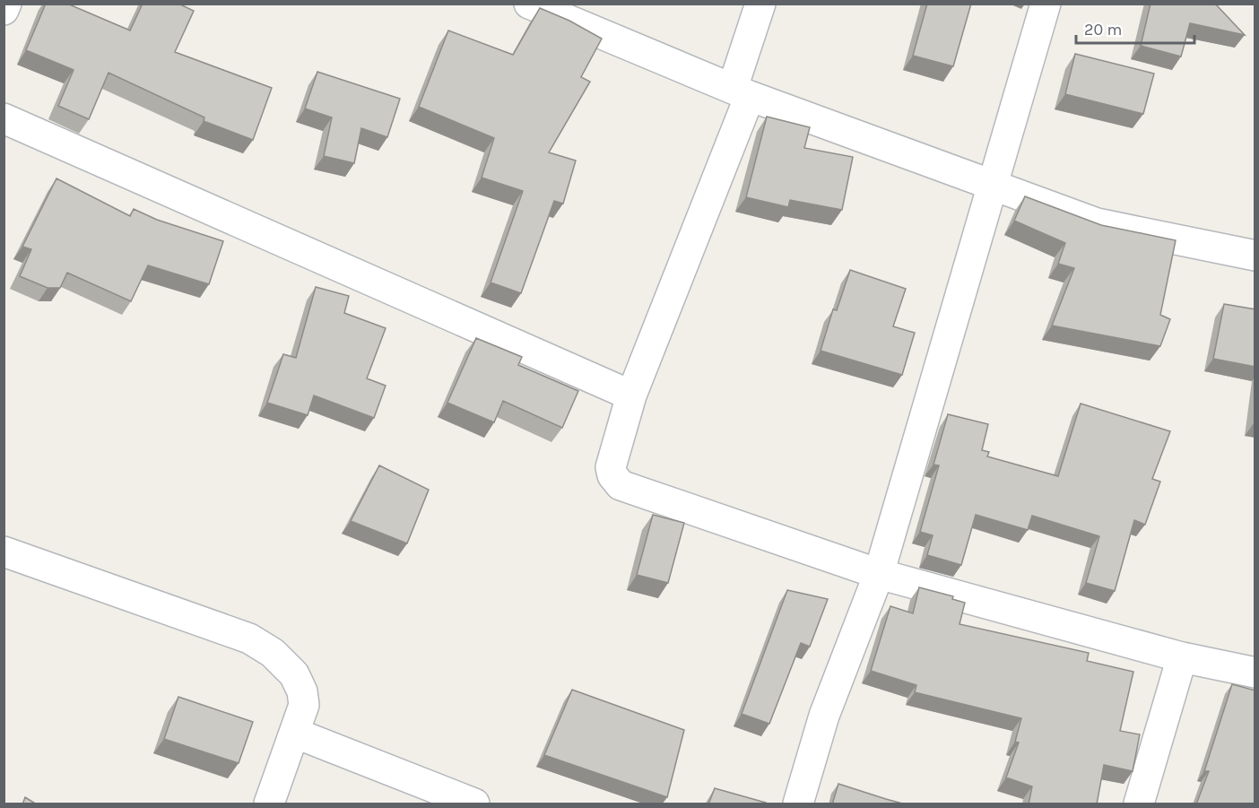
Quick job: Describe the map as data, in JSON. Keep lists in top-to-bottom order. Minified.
{"scale_bar":"20 m"}
